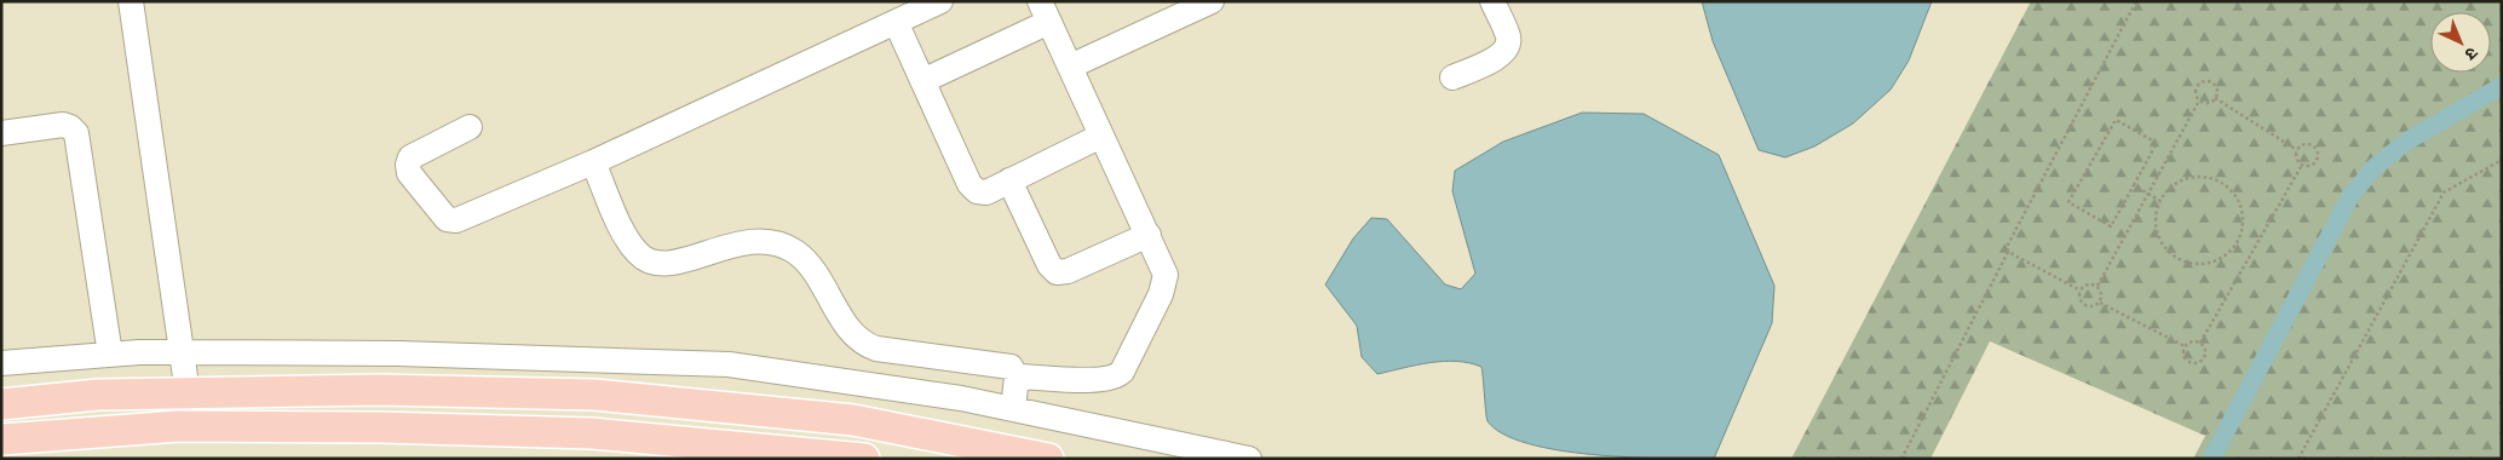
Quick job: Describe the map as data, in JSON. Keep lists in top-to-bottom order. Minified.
{"north":"bottom right"}
